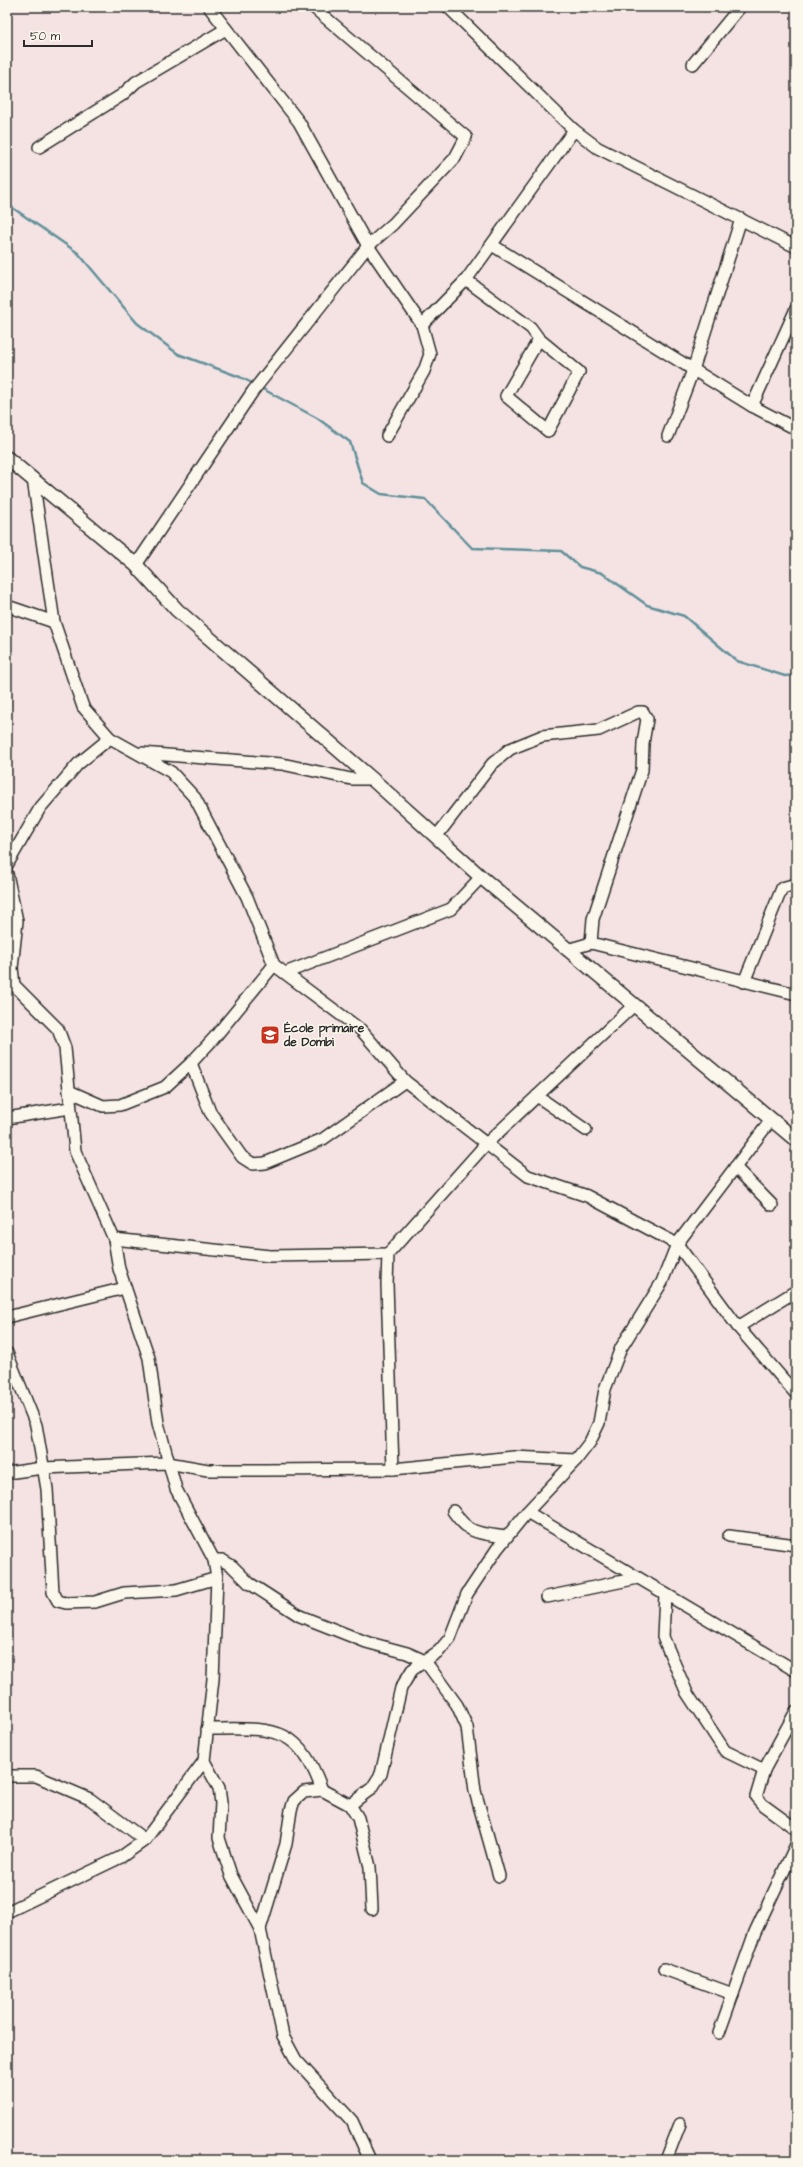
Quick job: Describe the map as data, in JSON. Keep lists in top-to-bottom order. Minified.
{"places":{"school or university":["École primaire de Dombi"]},"scale_bar":"50 m"}
